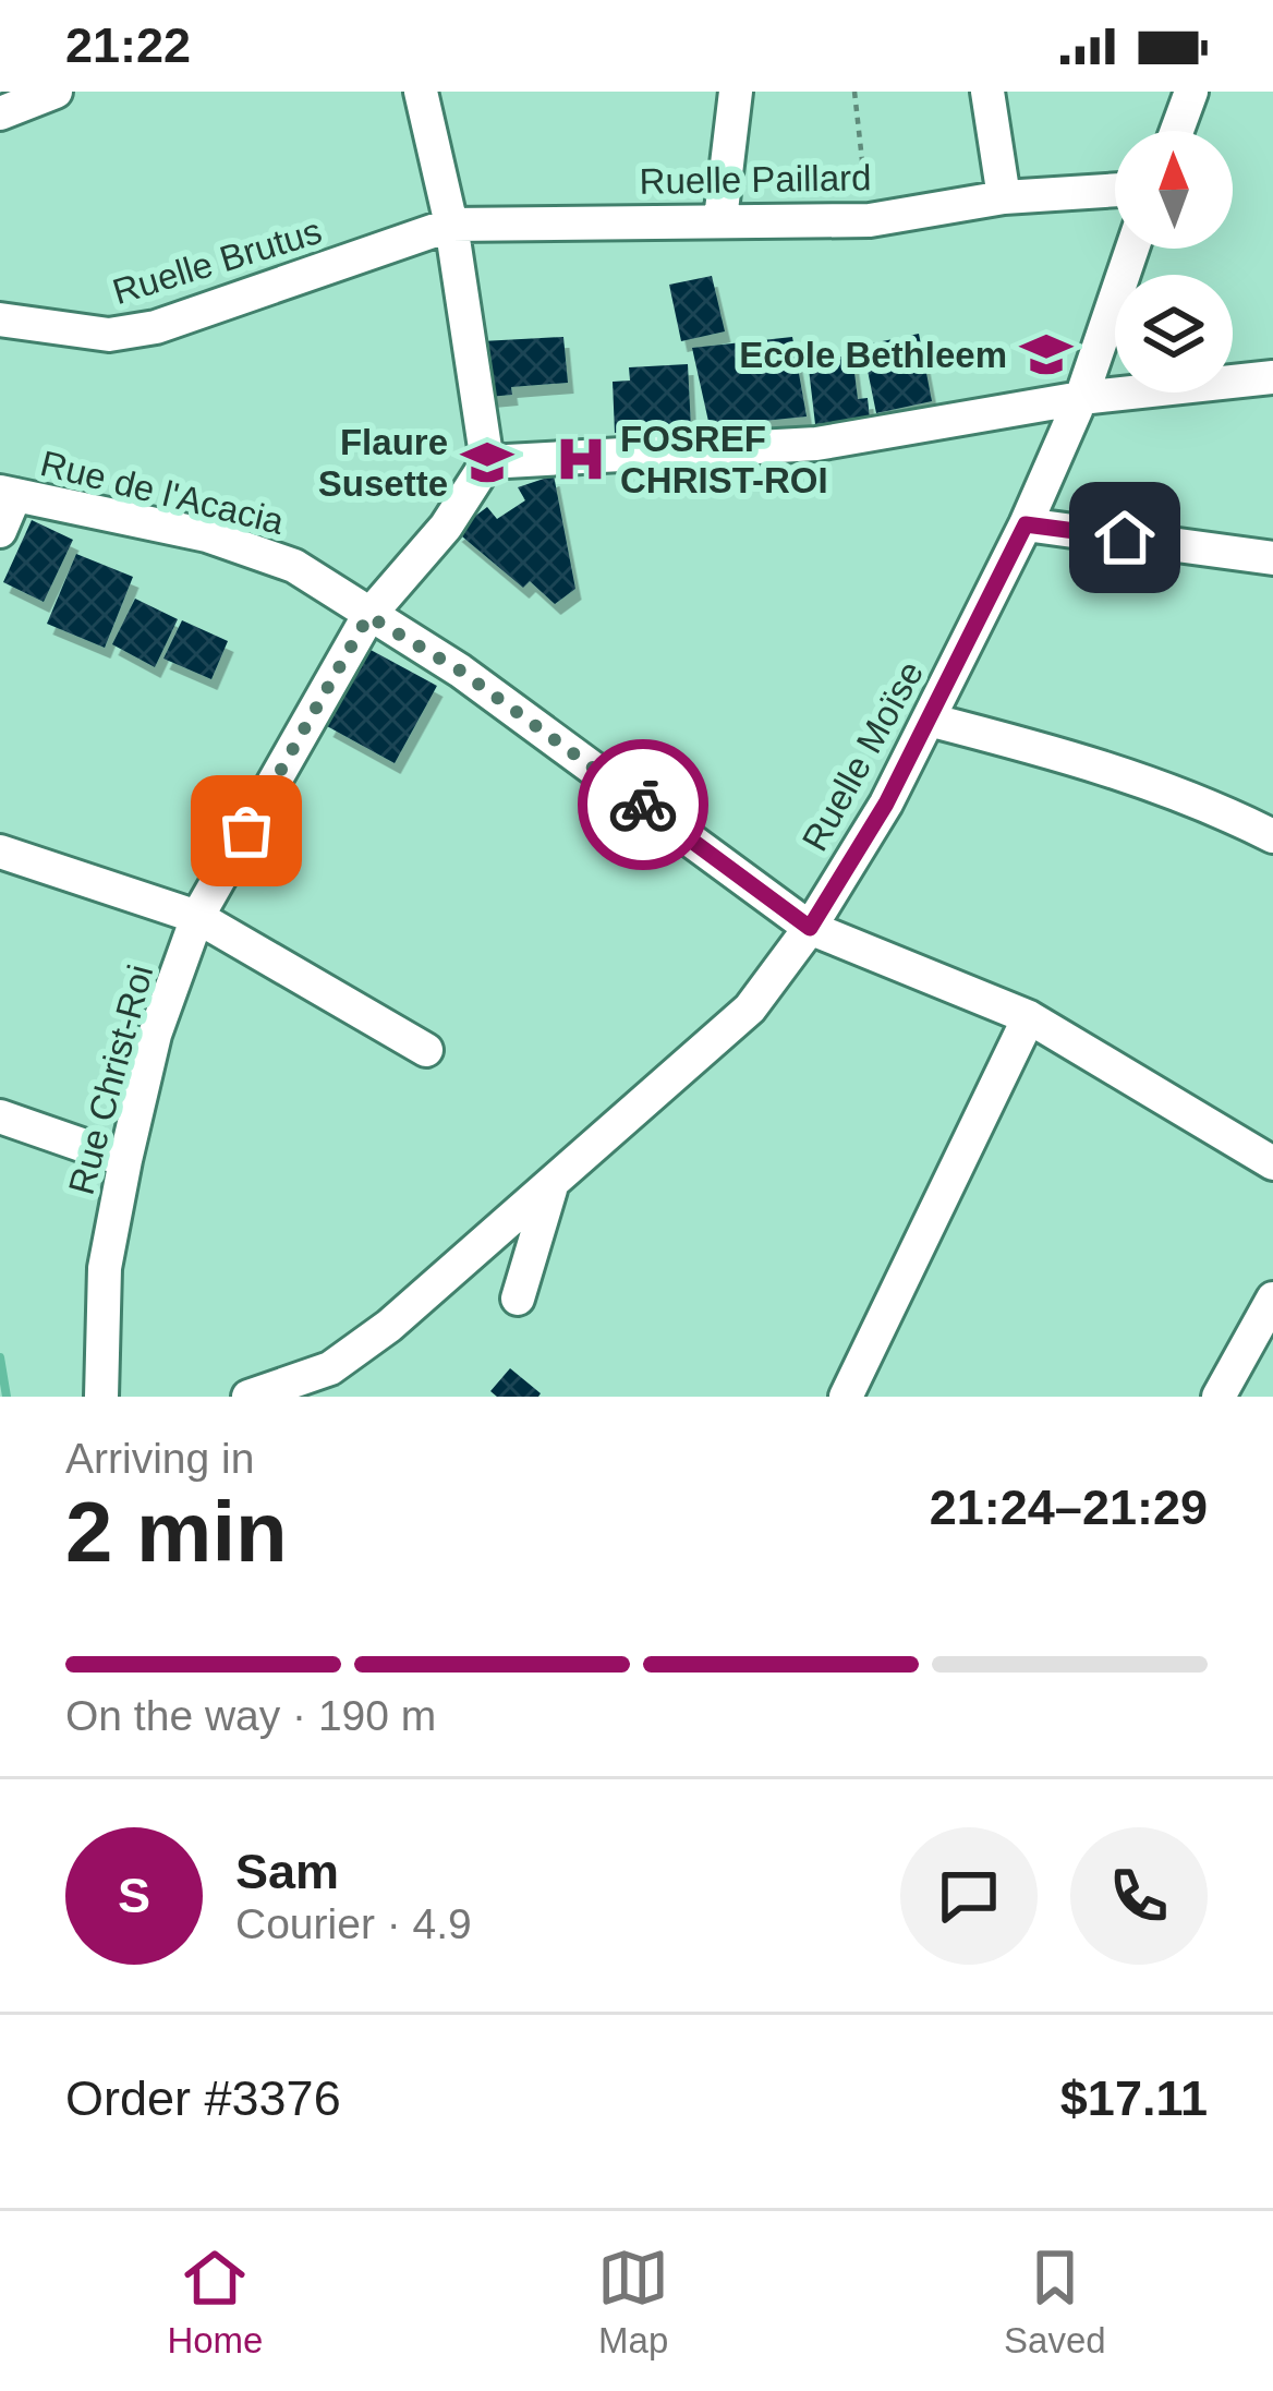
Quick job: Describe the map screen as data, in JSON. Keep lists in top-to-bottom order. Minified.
{"streets":{"street":["Ruelle Paillard","Ruelle Brutus","Rue de l'Acacia","Ruelle Moïse","Rue Christ-Roi"]},"crossings":[["Ruelle Paillard","Ruelle Brutus"],["Rue de l'Acacia","Ruelle Moïse"],["Rue de l'Acacia","Rue Christ-Roi"]],"places":{"school or university":["Ecole Bethleem","Flaure Susette"],"hospital":["FOSREF CHRIST-ROI"]},"north":"top","page":{"status":"21:22","heading":["2 min","Arriving in","21:24–21:29"],"panel":["Sam","Courier · 4.9","Order #3376","$17.11"],"bar":"On the way · 190 m","round":"S","tabs":["Home","Map","Saved"]}}
